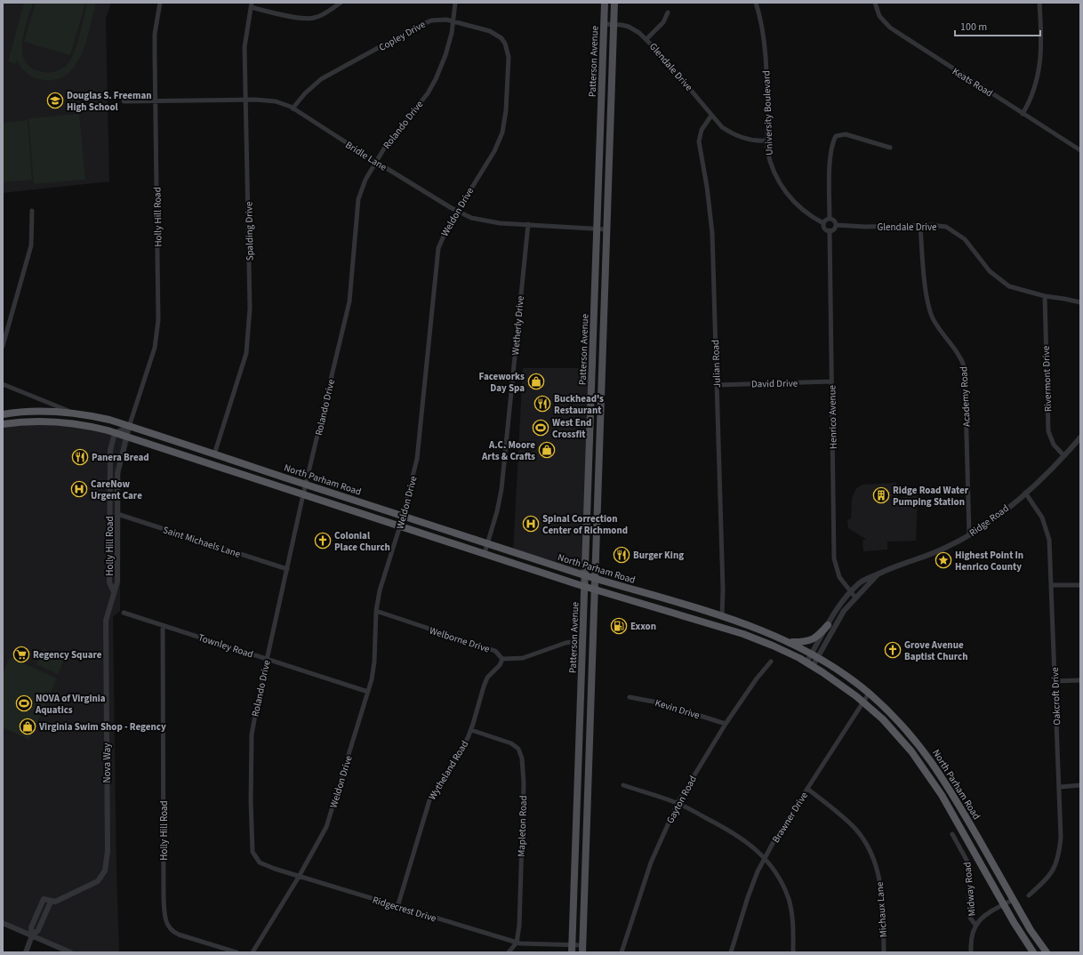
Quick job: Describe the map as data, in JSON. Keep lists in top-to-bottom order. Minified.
{"streets":{"highway":["North Parham Road"],"main road":["Patterson Avenue"],"street":["Copley Drive","Glendale Drive","Keats Road","University Boulevard","Rolando Drive","Bridle Lane","Weldon Drive","Holly Hill Road","Spalding Drive","Wetherly Drive","Julian Road","Rivermont Drive","David Drive","Academy Road","Henrico Avenue","Ridge Road","Saint Michaels Lane","Welborne Drive","Townley Road","Oakcroft Drive","Kevin Drive","Nova Way","Wytheland Road","Gayton Road","Brawner Drive","Mapleton Road","Midway Road","Ridgecrest Drive","Michaux Lane"]},"crossings":[["Copley Drive","Rolando Drive"],["Copley Drive","Bridle Lane"],["Copley Drive","Weldon Drive"],["Patterson Avenue","Glendale Drive"],["Patterson Avenue","Bridle Lane"],["Patterson Avenue","North Parham Road"],["Patterson Avenue","Ridgecrest Drive"],["Glendale Drive","University Boulevard"],["Glendale Drive","Julian Road"],["Glendale Drive","Rivermont Drive"],["Glendale Drive","Academy Road"],["Glendale Drive","Henrico Avenue"],["University Boulevard","Henrico Avenue"],["Rolando Drive","Bridle Lane"],["Rolando Drive","North Parham Road"],["Rolando Drive","Saint Michaels Lane"],["Rolando Drive","Townley Road"],["Rolando Drive","Ridgecrest Drive"],["Bridle Lane","Weldon Drive"],["Bridle Lane","Holly Hill Road"],["Bridle Lane","Spalding Drive"],["Bridle Lane","Wetherly Drive"],["Weldon Drive","North Parham Road"],["Weldon Drive","Welborne Drive"],["Weldon Drive","Townley Road"],["Weldon Drive","Ridgecrest Drive"],["Holly Hill Road","North Parham Road"],["Holly Hill Road","Saint Michaels Lane"],["Holly Hill Road","Townley Road"],["Holly Hill Road","Nova Way"],["Spalding Drive","North Parham Road"],["Wetherly Drive","North Parham Road"],["Julian Road","David Drive"],["Julian Road","North Parham Road"],["Rivermont Drive","Ridge Road"],["David Drive","Henrico Avenue"],["Academy Road","Ridge Road"],["Henrico Avenue","Ridge Road"],["North Parham Road","Ridge Road"],["North Parham Road","Brawner Drive"],["North Parham Road","Midway Road"],["Ridge Road","Oakcroft Drive"],["Welborne Drive","Wytheland Road"],["Kevin Drive","Gayton Road"],["Wytheland Road","Mapleton Road"],["Wytheland Road","Ridgecrest Drive"],["Brawner Drive","Michaux Lane"],["Mapleton Road","Ridgecrest Drive"]],"places":{"school or university":["Douglas S. Freeman High School"],"shop":["Faceworks Day Spa","A.C. Moore Arts & Crafts","Virginia Swim Shop - Regency"],"restaurant":["Buckhead's Restaurant","Panera Bread","Burger King"],"sports":["West End Crossfit","NOVA of Virginia Aquatics"],"hospital":["CareNow Urgent Care","Spinal Correction Center of Richmond"],"building":["Ridge Road Water Pumping Station"],"church":["Colonial Place Church","Grove Avenue Baptist Church"],"place":["Highest Point In Henrico County"],"fuel station":["Exxon"],"supermarket":["Regency Square"]},"scale_bar":"100 m"}
